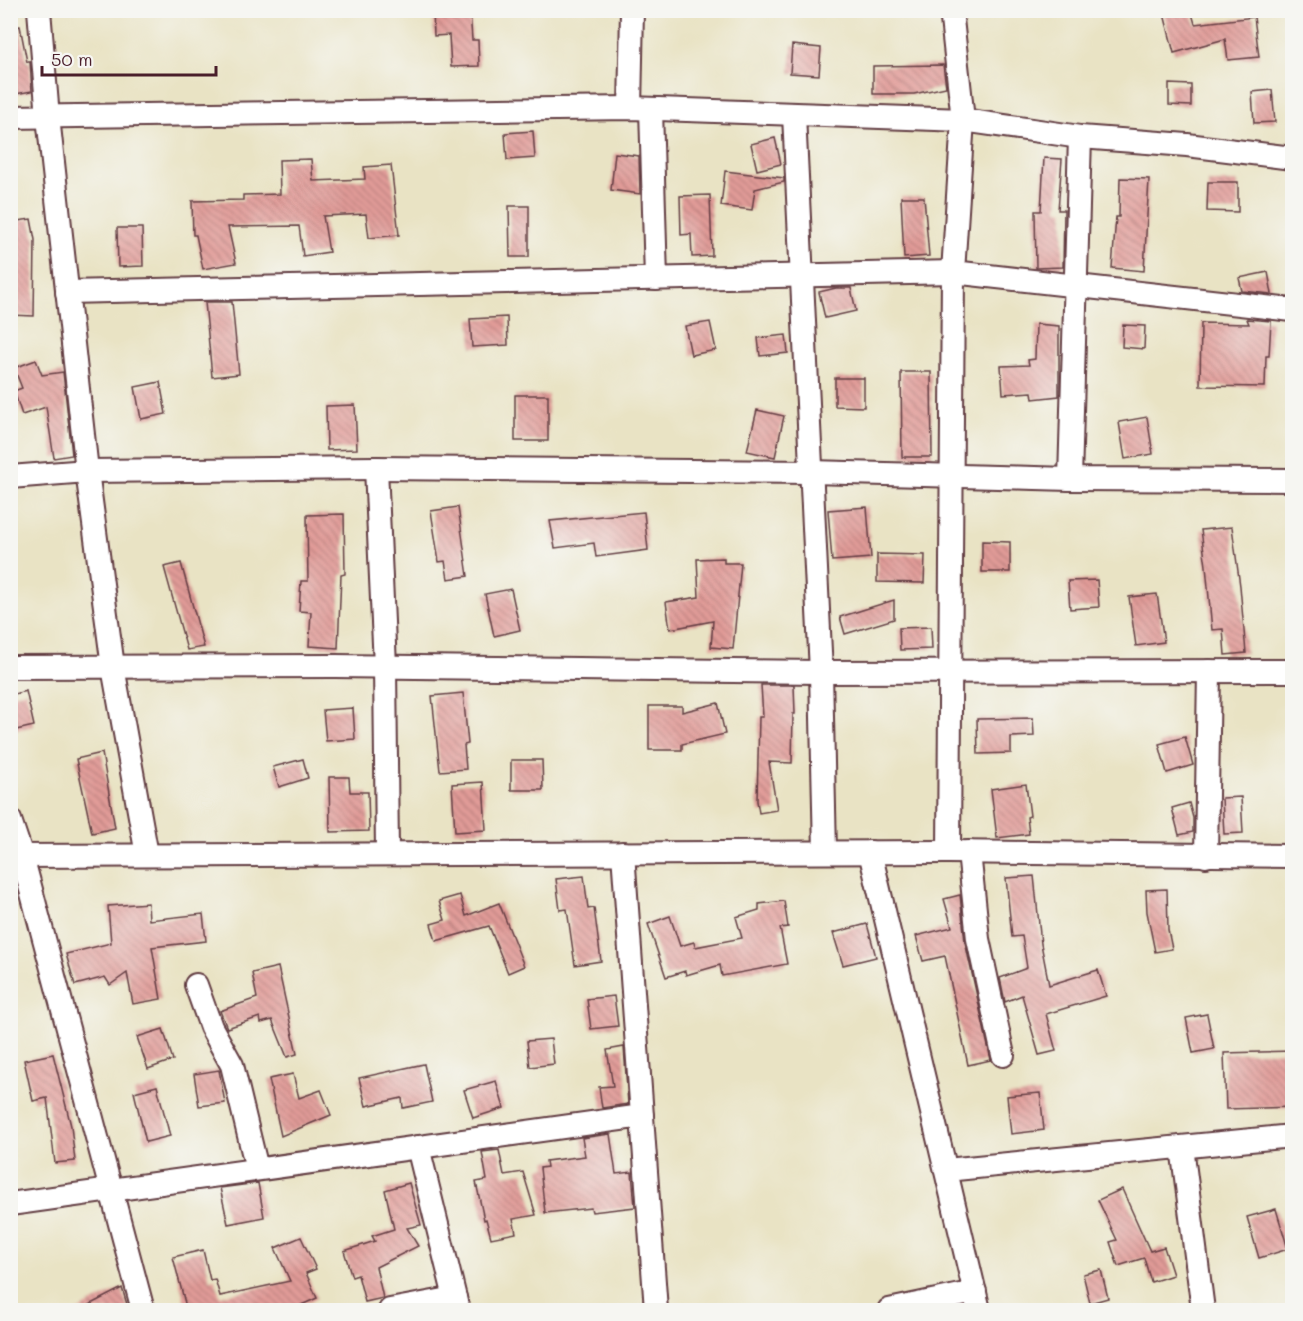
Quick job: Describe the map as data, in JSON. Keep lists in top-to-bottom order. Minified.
{"scale_bar":"50 m"}
